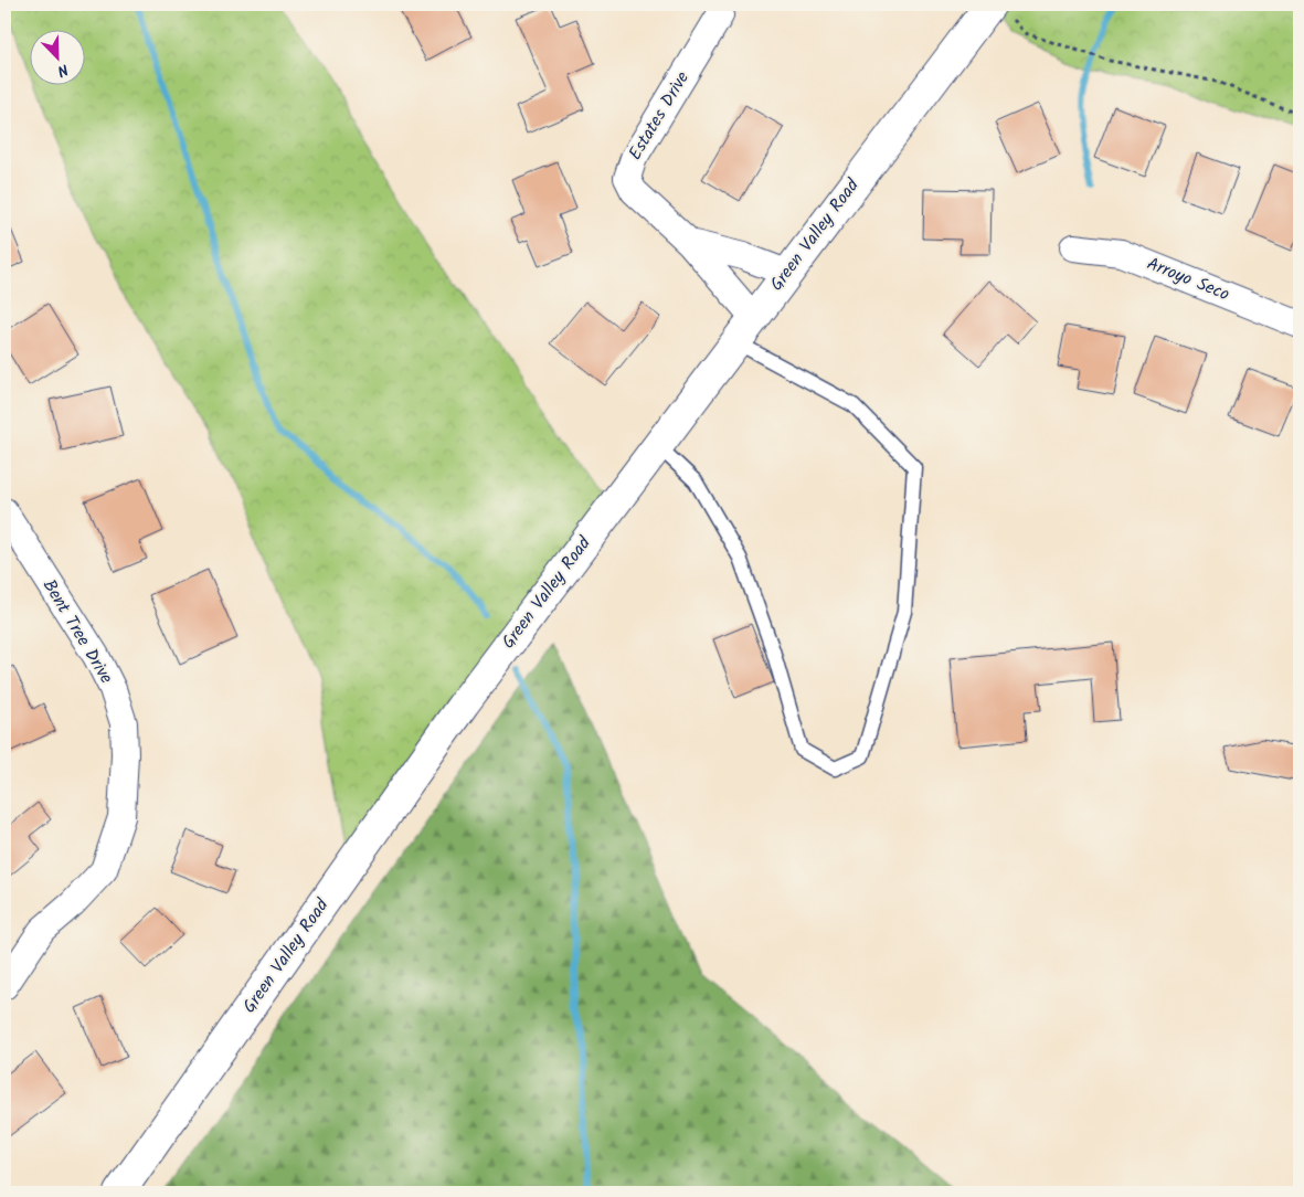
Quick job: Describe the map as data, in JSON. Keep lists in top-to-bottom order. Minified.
{"streets":{"street":["Estates Drive","Green Valley Road","Arroyo Seco","Bent Tree Drive"]},"crossings":[["Estates Drive","Green Valley Road"]],"north":"bottom right"}
